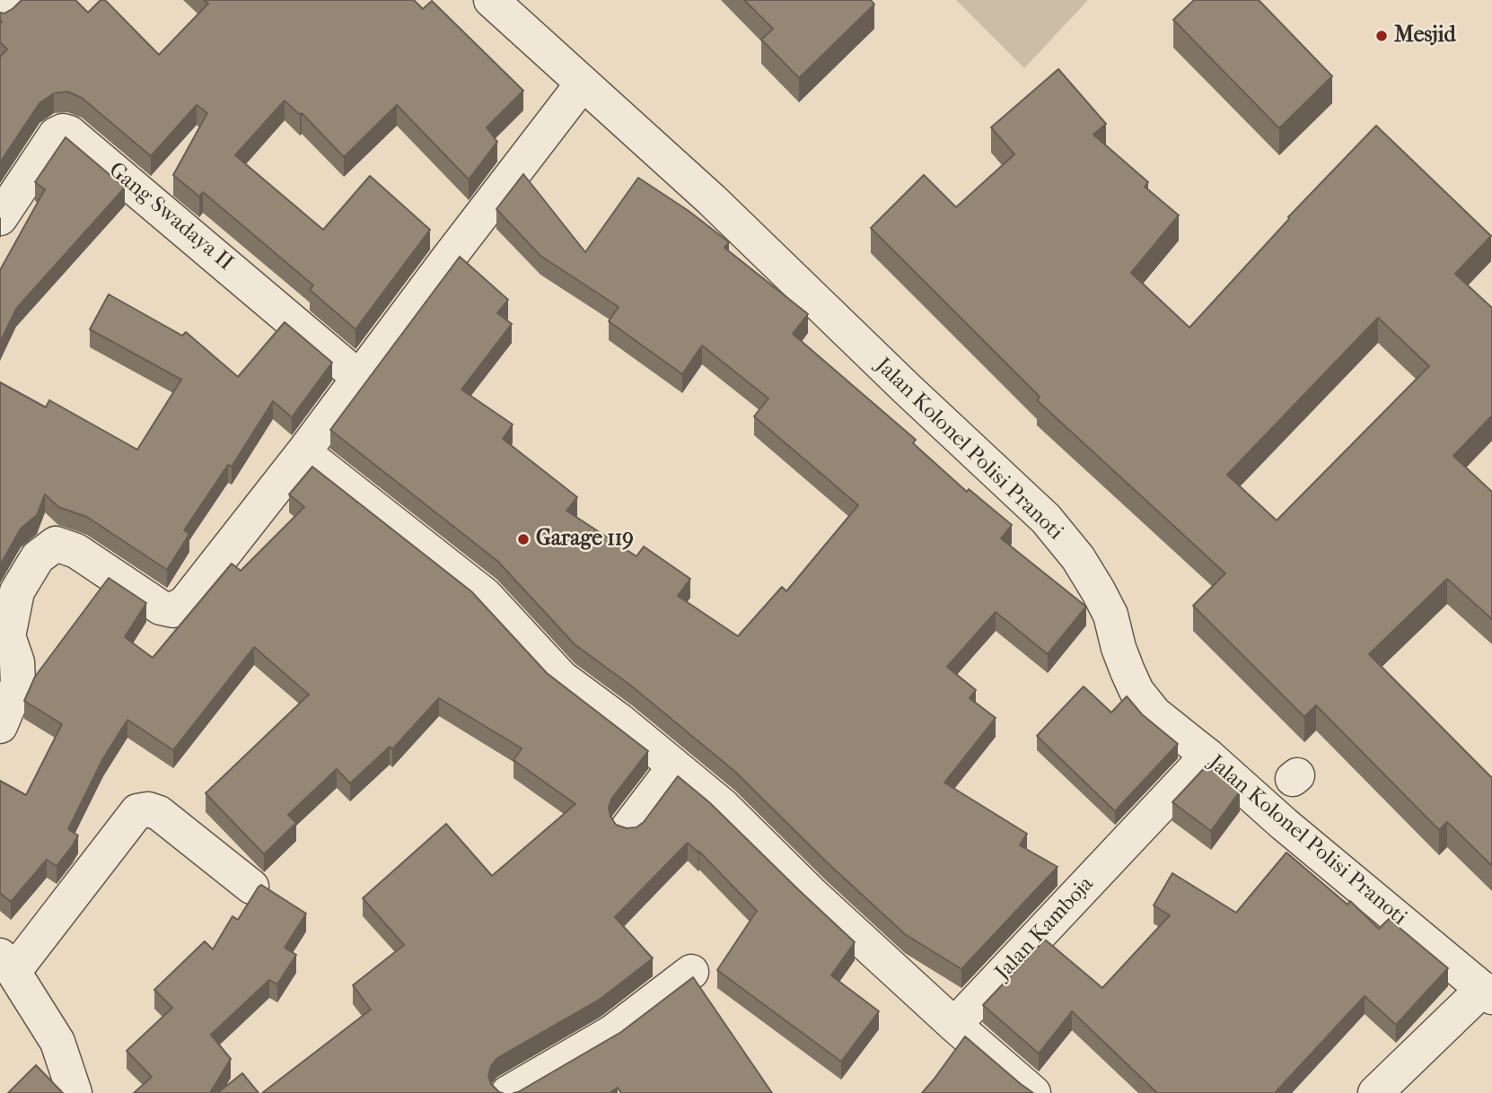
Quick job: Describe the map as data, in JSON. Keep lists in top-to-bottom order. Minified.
{"streets":{"street":["Gang Swadaya II","Jalan Kolonel Polisi Pranoti","Jalan Kamboja"]},"crossings":[["Jalan Kolonel Polisi Pranoti","Jalan Kamboja"]],"places":["Mesjid","Garage 119"]}
